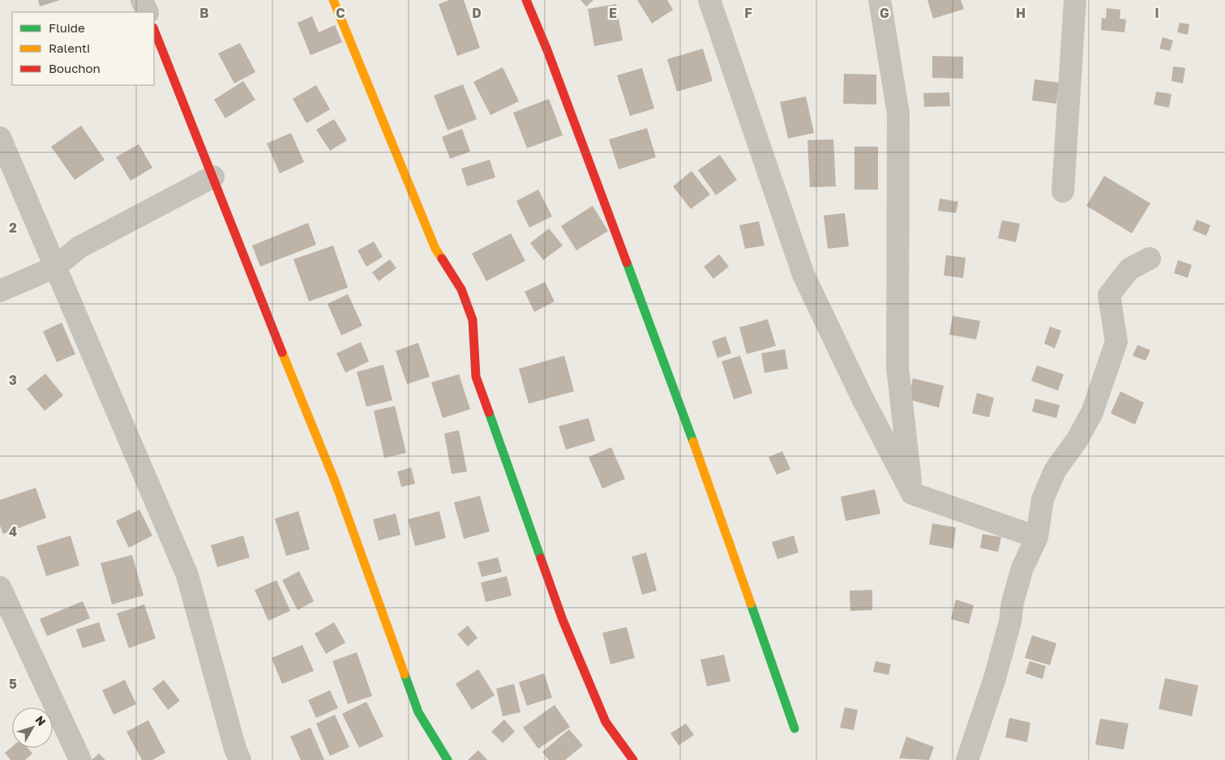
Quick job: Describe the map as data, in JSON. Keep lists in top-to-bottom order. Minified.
{"legend":["Fluide","Ralenti","Bouchon"],"north":"top right","grid":{"columns":["B","C","D","E","F","G","H","I"],"rows":["2","3","4","5"]}}
